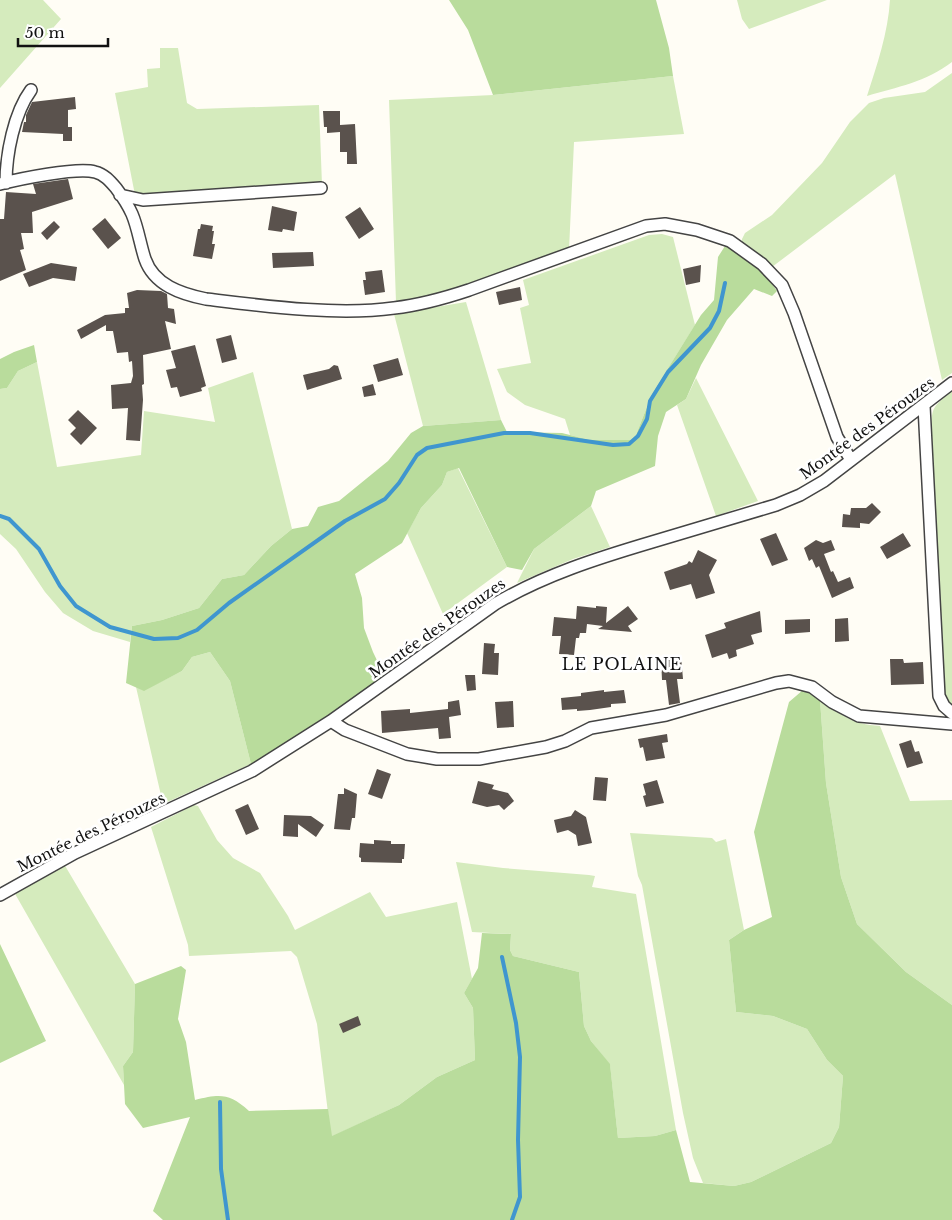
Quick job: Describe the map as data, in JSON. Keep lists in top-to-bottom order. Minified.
{"streets":{"street":["Montée des Pérouzes"]},"districts":["LE POLAINE"],"scale_bar":"50 m"}
